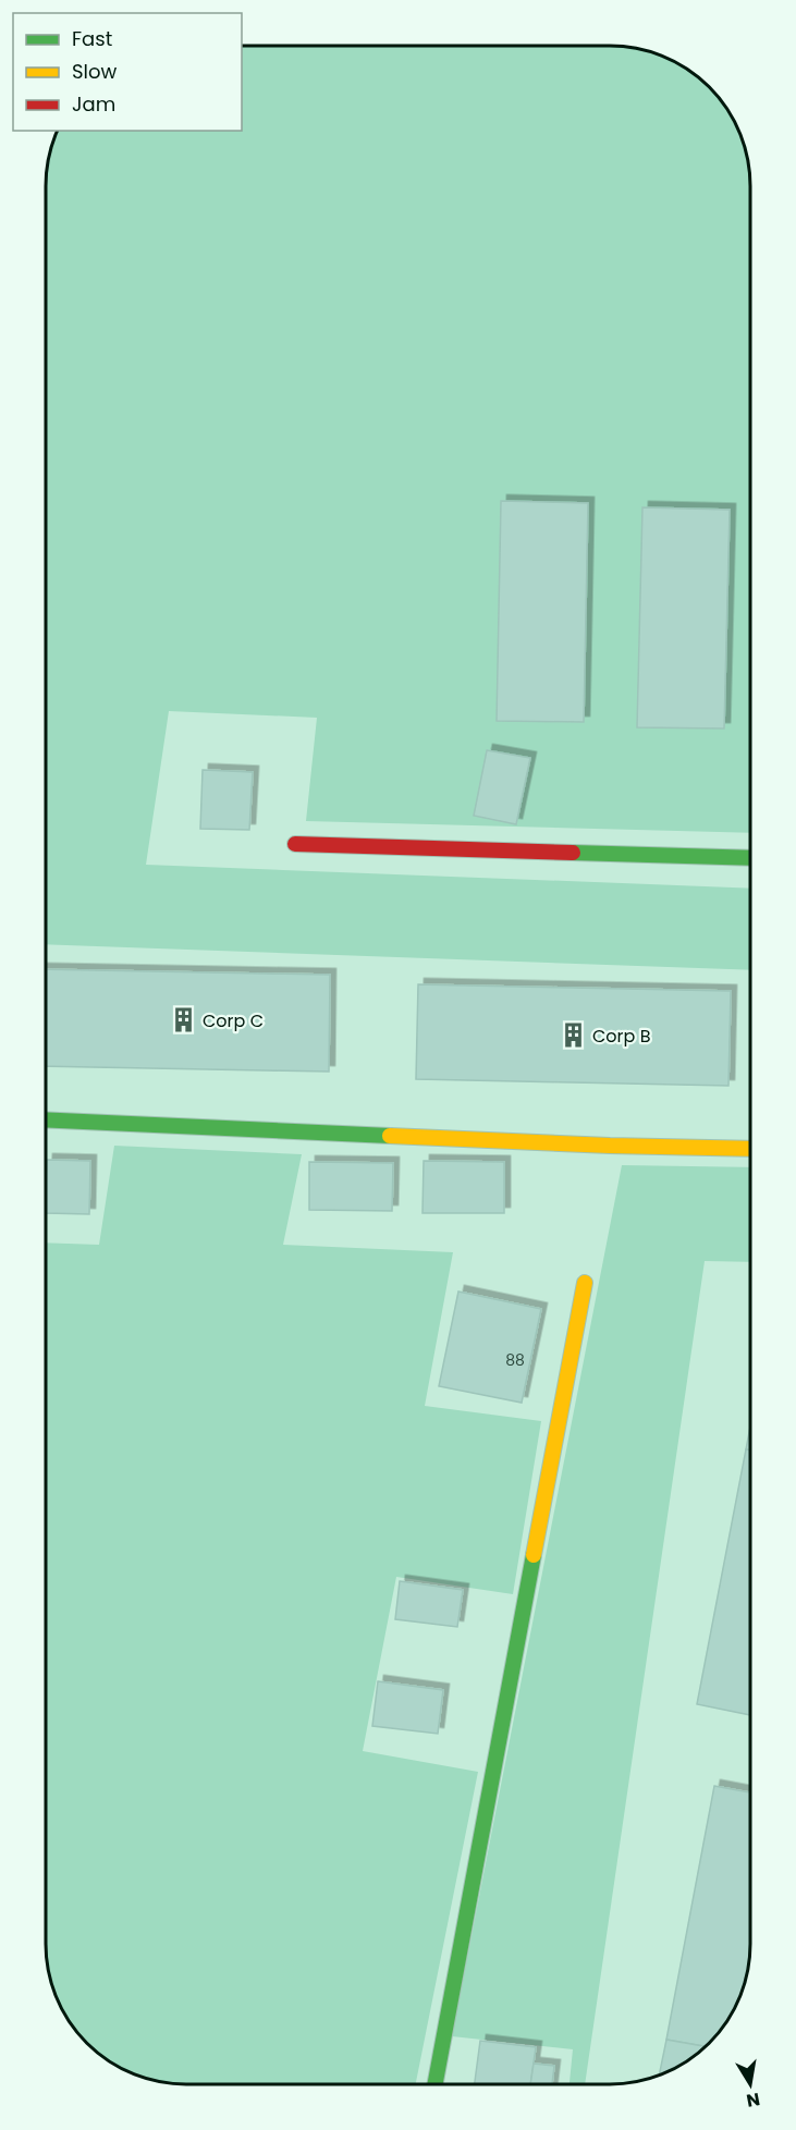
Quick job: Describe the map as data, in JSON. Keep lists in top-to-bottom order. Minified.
{"places":{"building":["Corp C","Corp B"]},"house_numbers":["88"],"legend":["Fast","Slow","Jam"],"north":"bottom"}
